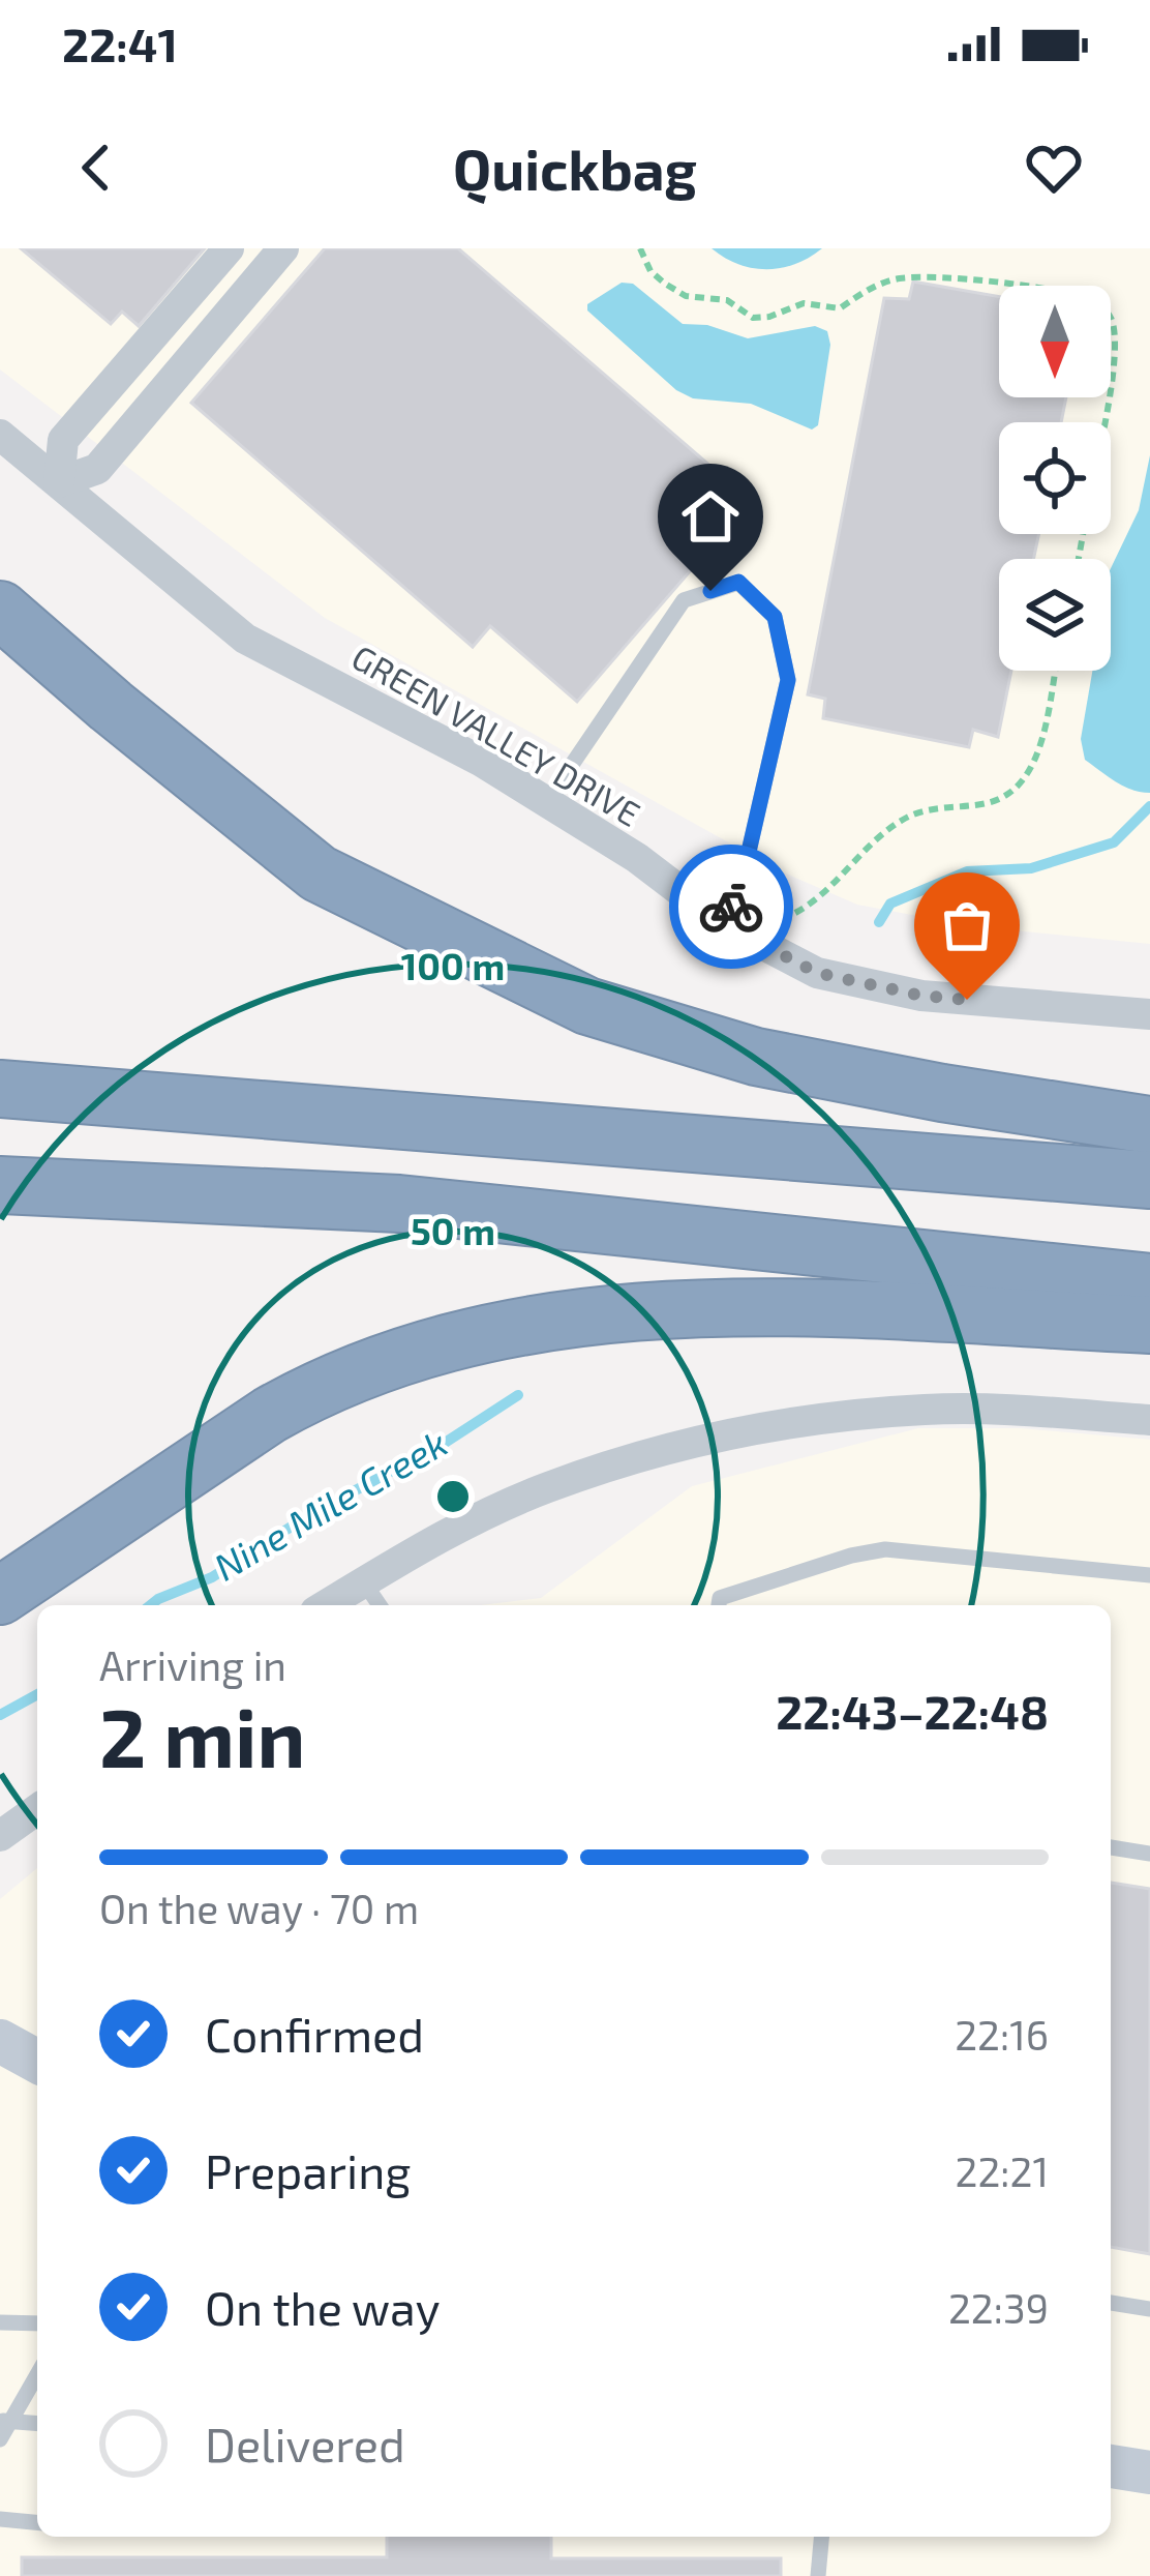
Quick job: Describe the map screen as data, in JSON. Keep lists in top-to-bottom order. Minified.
{"streets":{"street":["GREEN VALLEY DRIVE"]},"water":["Nine Mile Creek"],"north":"bottom","page":{"status":"22:41","header":"Quickbag","heading":["2 min","Arriving in","22:43–22:48"],"bar":"On the way · 70 m","list":[["Confirmed","22:16"],["Preparing","22:21"],["On the way","22:39"],"Delivered"]},"rings":["100 m","50 m"]}
